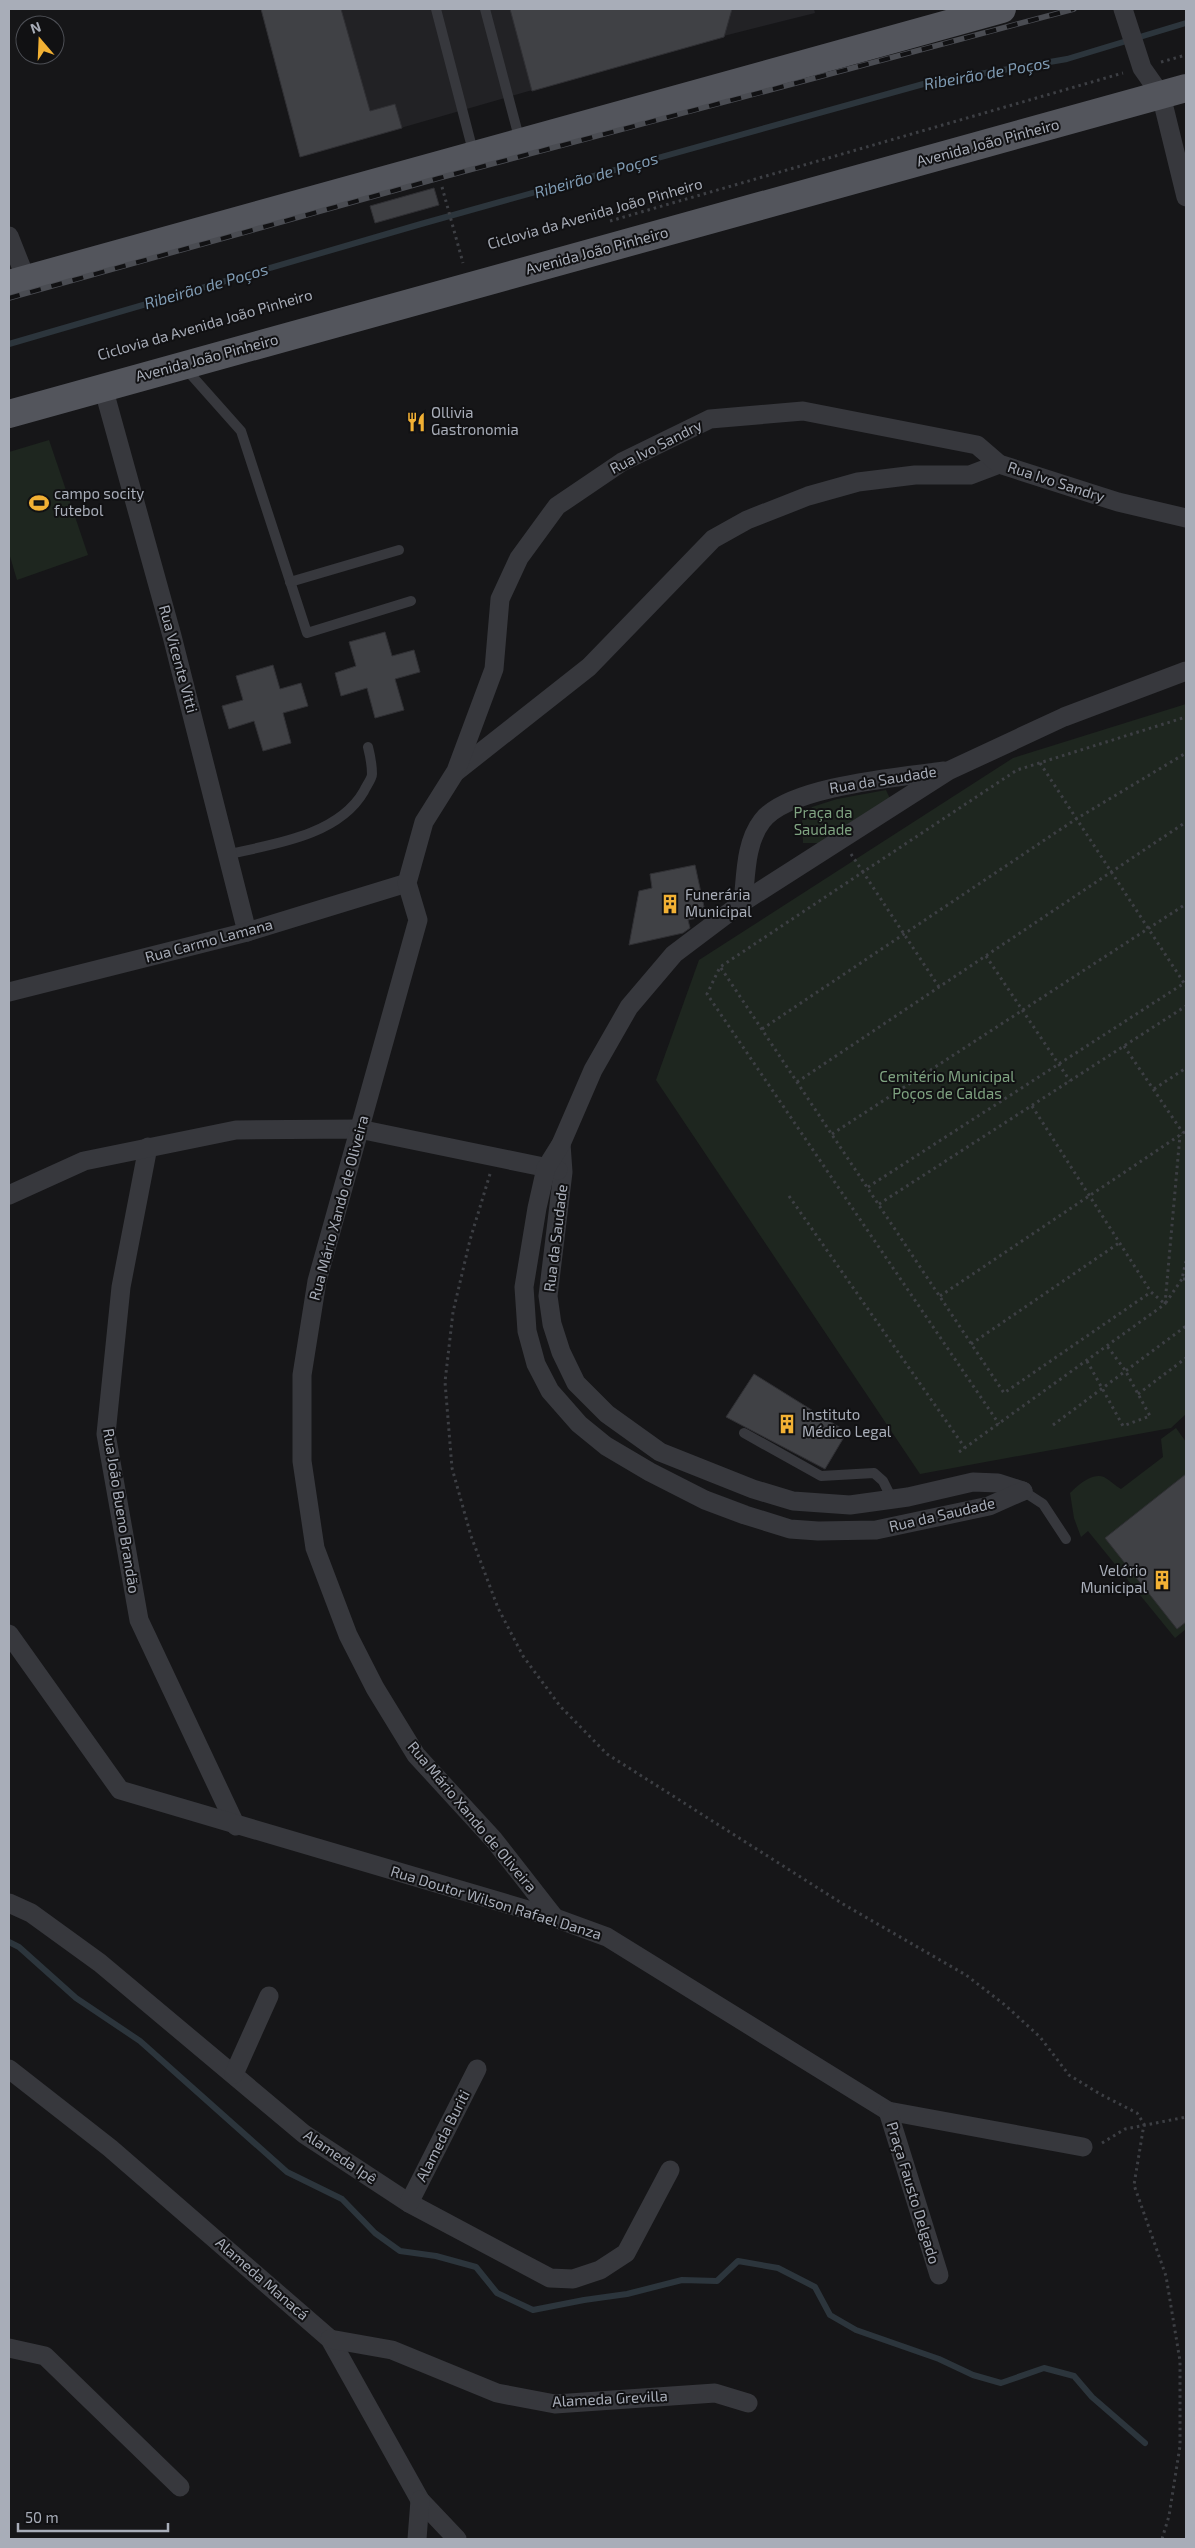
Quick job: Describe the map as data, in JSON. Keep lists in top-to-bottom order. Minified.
{"streets":{"main road":["Avenida João Pinheiro"],"street":["Rua Ivo Sandry","Rua Vicente Vitti","Rua da Saudade","Rua Carmo Lamana","Rua Mário Xando de Oliveira","Rua João Bueno Brandão","Rua Doutor Wilson Rafael Danza","Alameda Buriti","Alameda Ipê","Praça Fausto Delgado","Alameda Manacá","Alameda Grevilla"],"path":["Ciclovia da Avenida João Pinheiro"]},"crossings":[["Avenida João Pinheiro","Rua Vicente Vitti"],["Rua Vicente Vitti","Rua Carmo Lamana"],["Rua Carmo Lamana","Rua Mário Xando de Oliveira"],["Rua Mário Xando de Oliveira","Rua Doutor Wilson Rafael Danza"],["Rua João Bueno Brandão","Rua Doutor Wilson Rafael Danza"],["Rua Doutor Wilson Rafael Danza","Praça Fausto Delgado"],["Alameda Buriti","Alameda Ipê"],["Alameda Manacá","Alameda Grevilla"]],"water":["Ribeirão de Poços"],"parks":["Praça da Saudade","Cemitério Municipal Poços de Caldas"],"places":{"restaurant":["Ollivia Gastronomia"],"sports":["campo socity futebol"],"building":["Funerária Municipal","Instituto Médico Legal","Velório Municipal"]},"scale_bar":"50 m","north":"top"}
